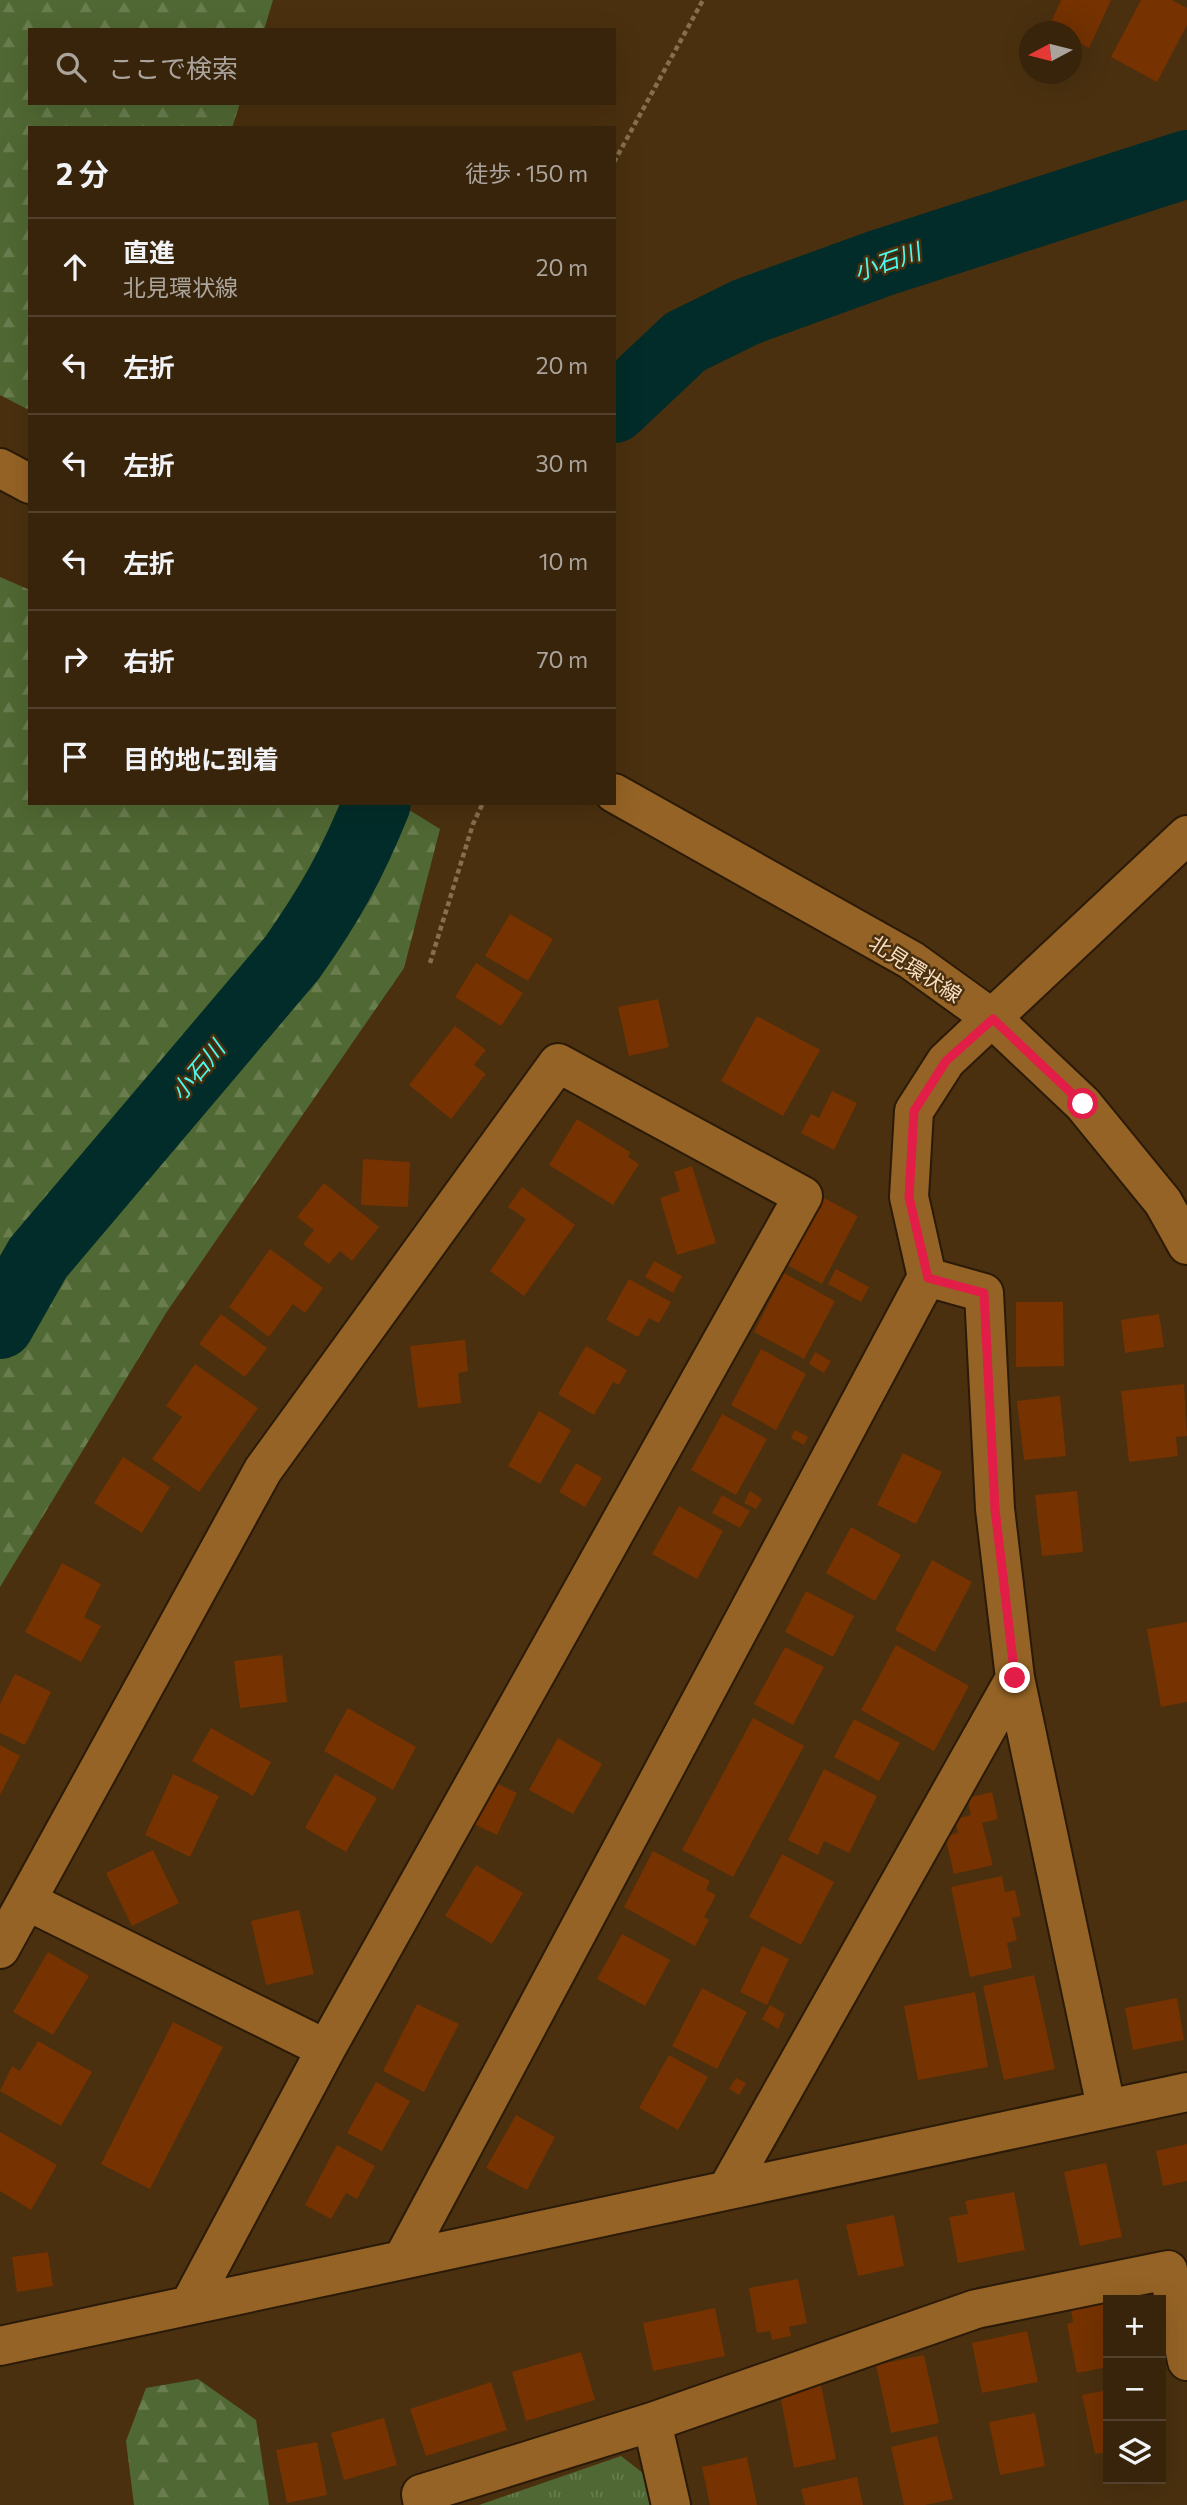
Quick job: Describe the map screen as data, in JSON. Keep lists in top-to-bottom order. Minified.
{"streets":{"street":["北見環状線"]},"water":["小石川"],"north":"left","page":{"search":"ここで検索","heading":["2 分","徒歩 · 150 m"],"list":[["直進","北見環状線","20 m"],["左折","20 m"],["左折","30 m"],["左折","10 m"],["右折","70 m"],"目的地に到着"],"map_buttons":["+","−"]}}
